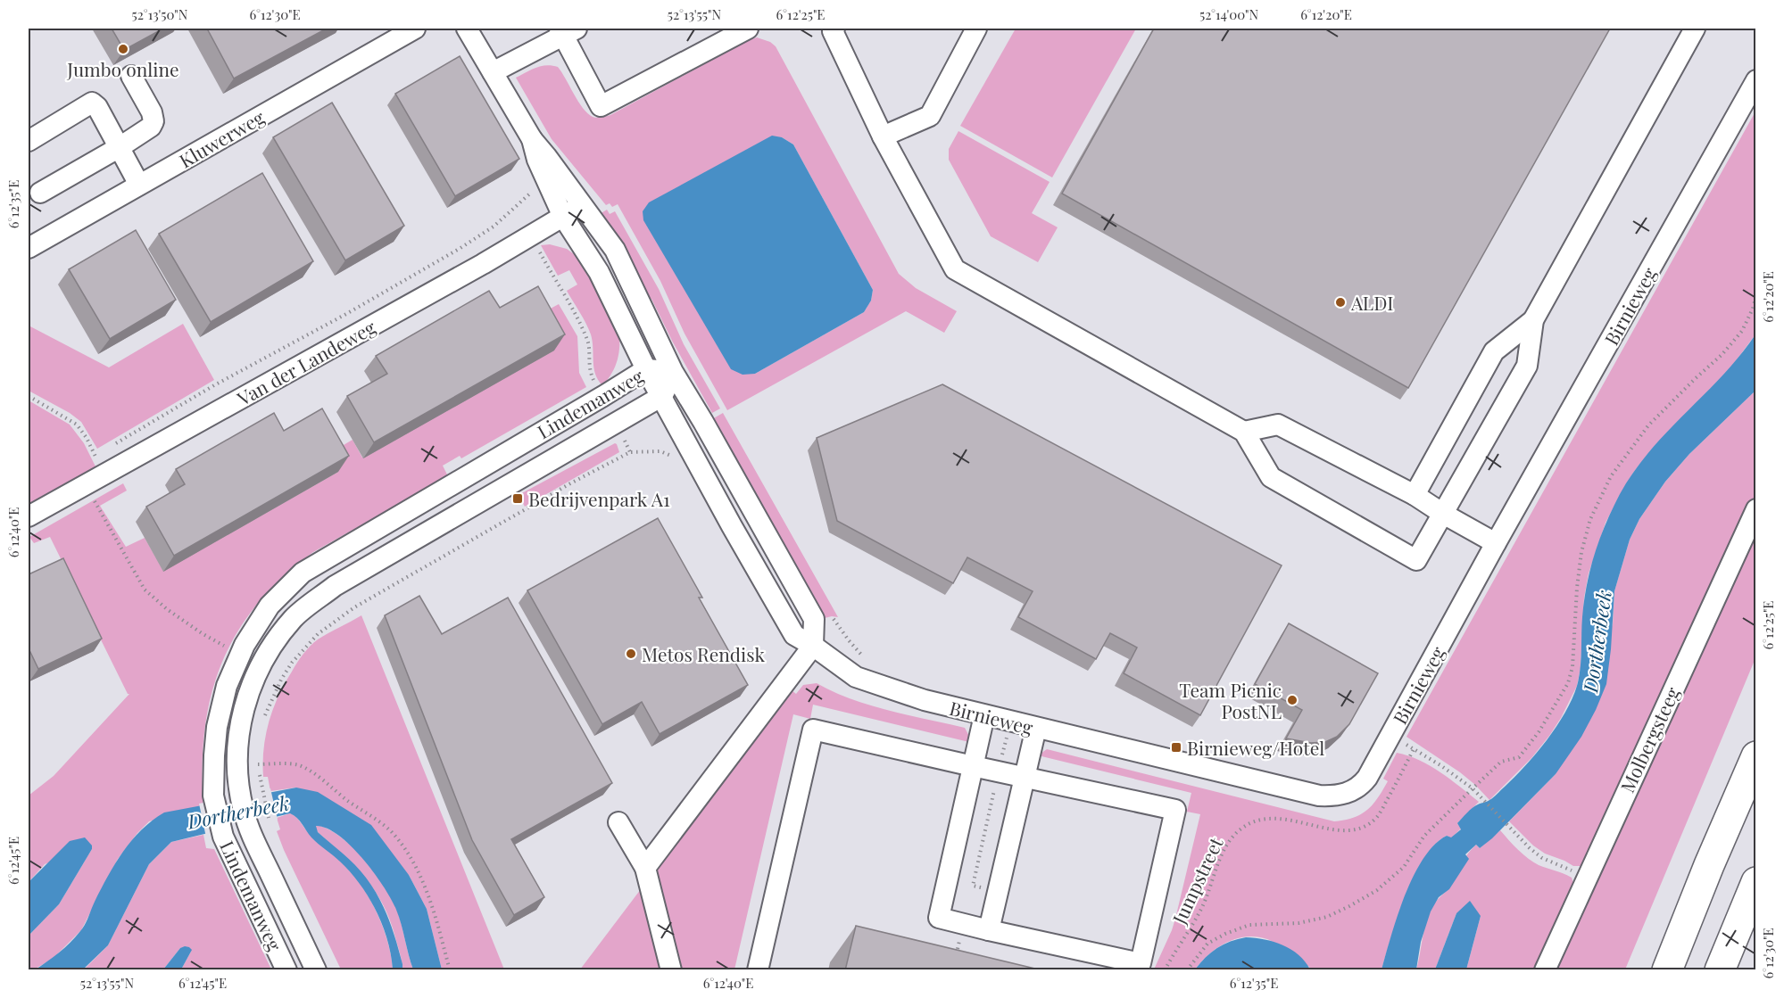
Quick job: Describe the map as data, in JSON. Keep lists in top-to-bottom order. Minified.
{"streets":{"street":["Kluwerweg","Birnieweg","Van der Landeweg","Lindemanweg","Molbergsteeg"],"path":["Jumpstreet"]},"crossings":[["Birnieweg","Van der Landeweg"],["Birnieweg","Lindemanweg"]],"water":["Dortherbeek"],"places":{"other":["Jumbo online","ALDI","Metos Rendisk","Team Picnic PostNL"],"transit":["Bedrijvenpark A1","Birnieweg/Hotel"]},"coordinates":["52°13'50\"N","6°12'30\"E","52°13'55\"N","6°12'25\"E","52°14'00\"N","6°12'20\"E","6°12'35\"E","6°12'40\"E","6°12'45\"E"]}
